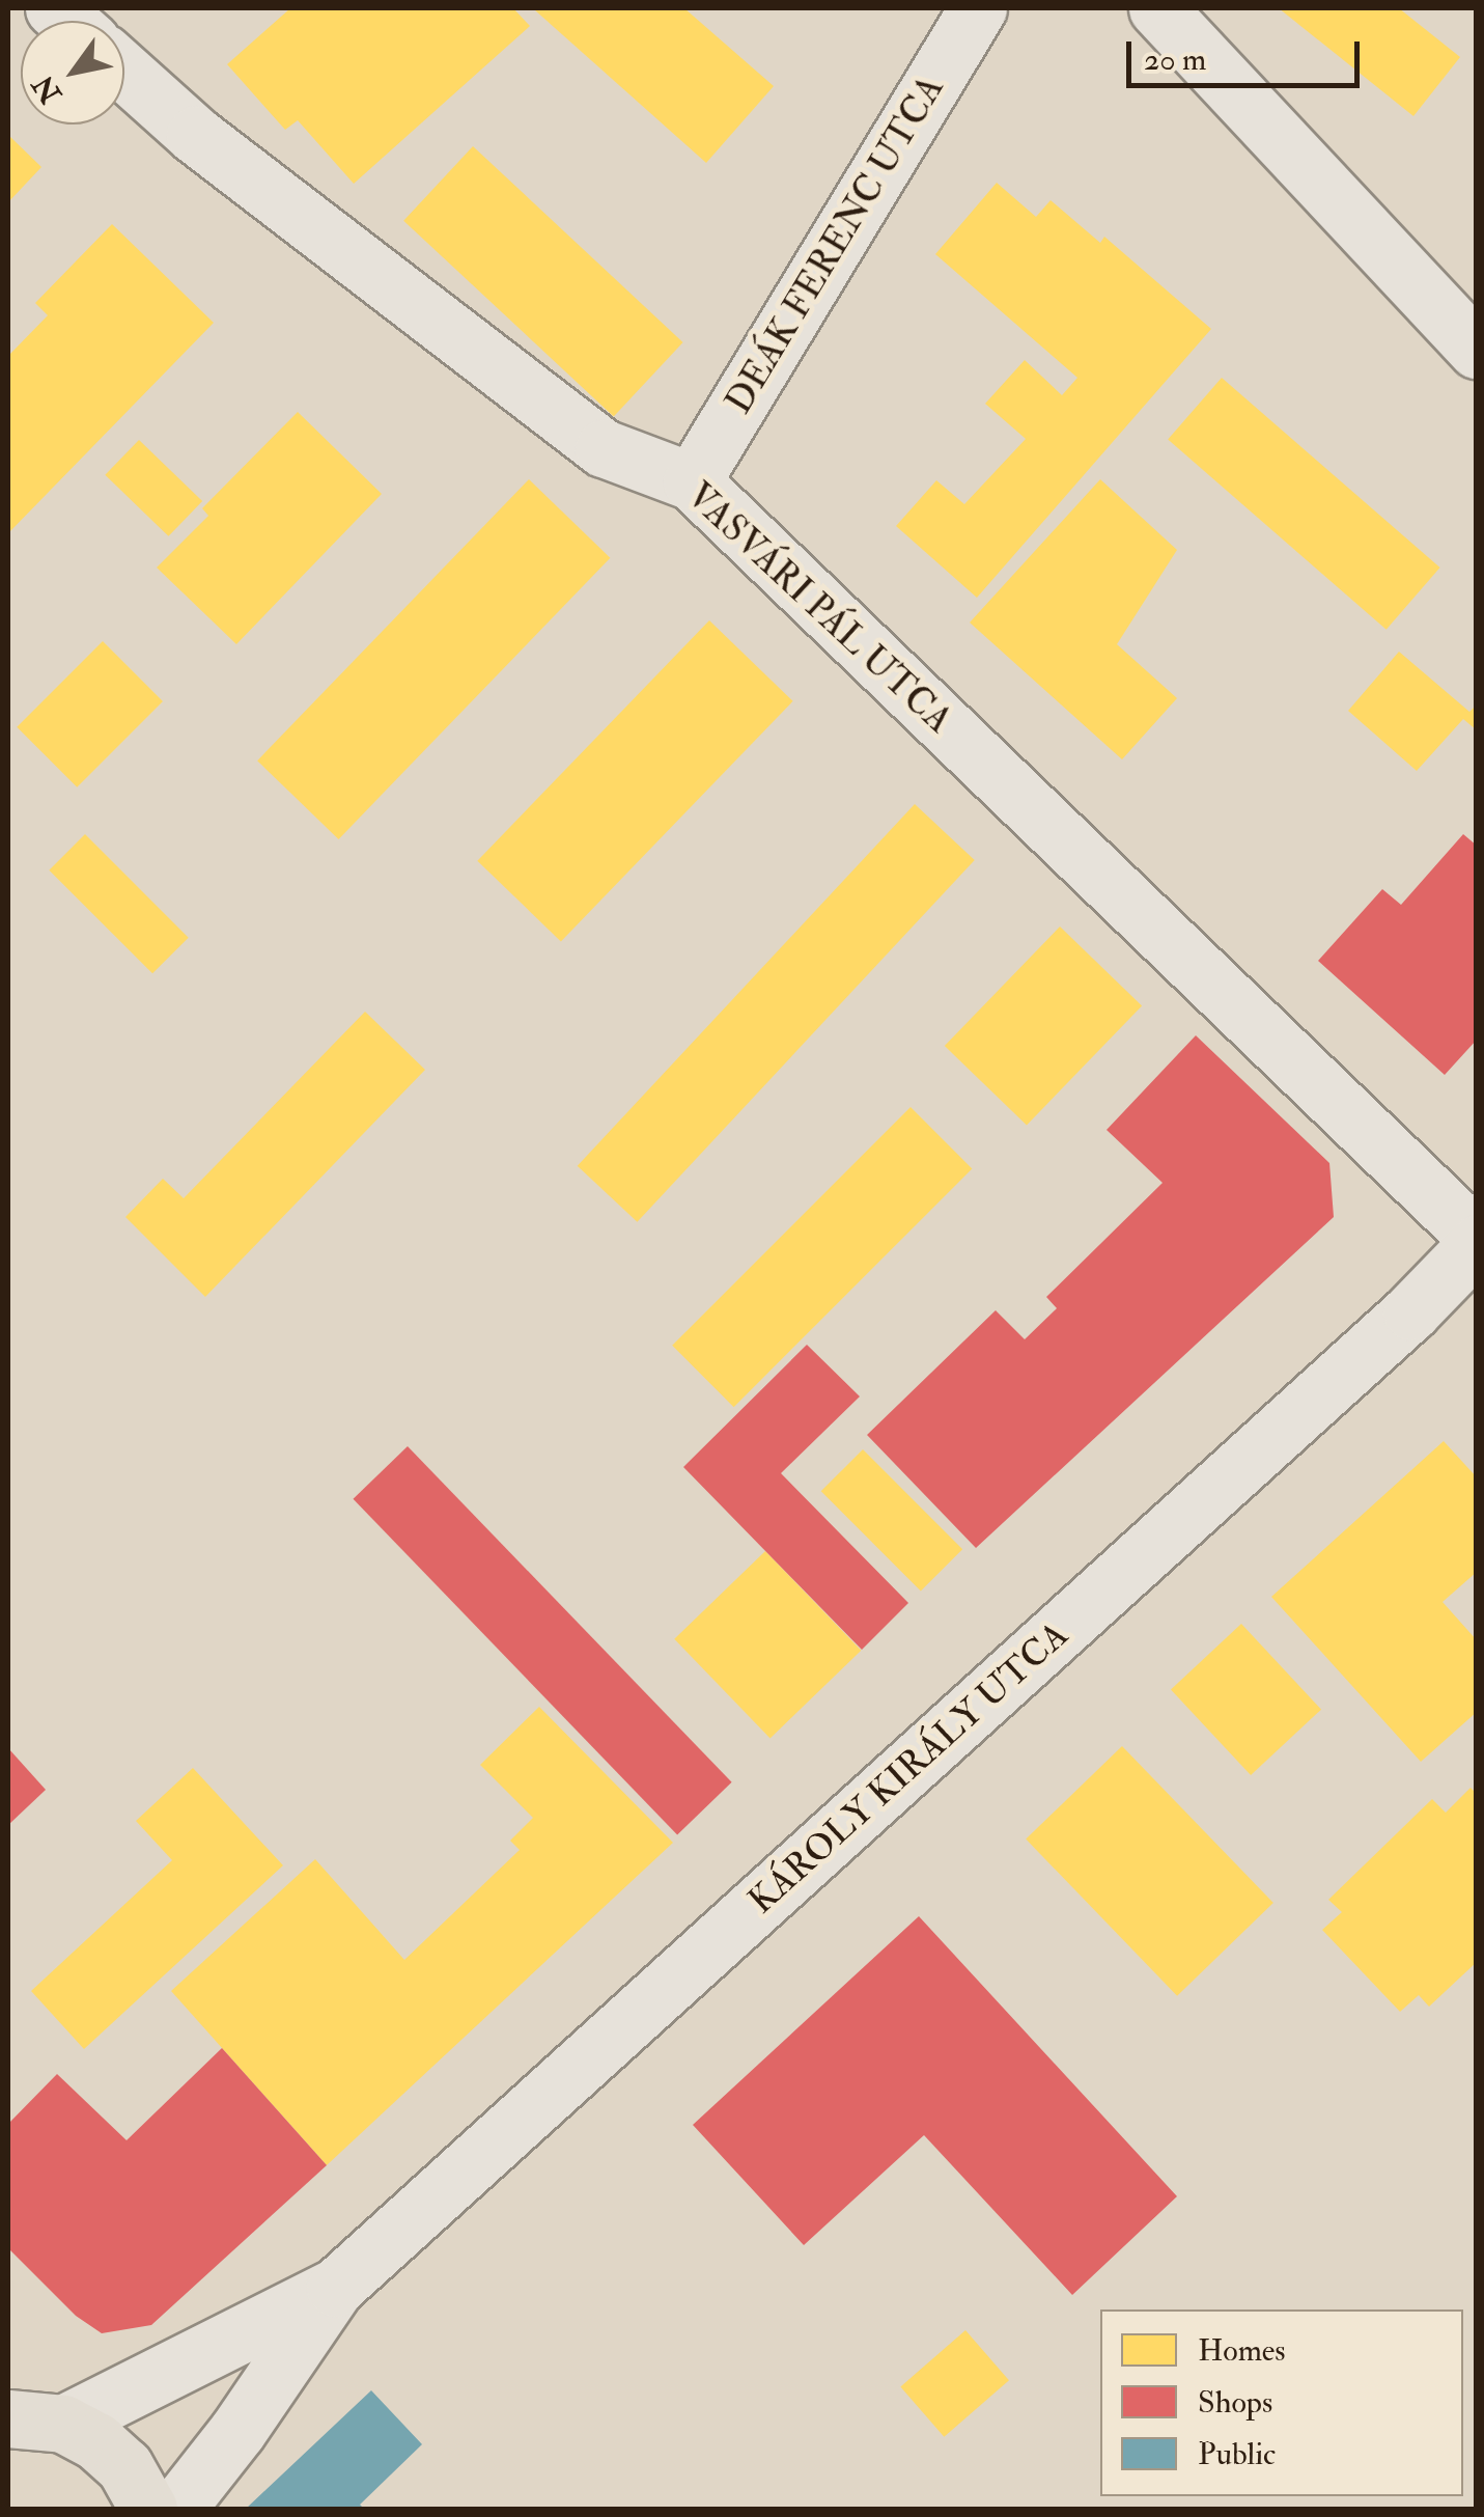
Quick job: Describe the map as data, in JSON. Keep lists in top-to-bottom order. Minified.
{"streets":{"street":["DEÁK FERENC UTCA","VASVÁRI PÁL UTCA","KÁROLY KIRÁLY UTCA"]},"crossings":[["DEÁK FERENC UTCA","VASVÁRI PÁL UTCA"],["VASVÁRI PÁL UTCA","KÁROLY KIRÁLY UTCA"]],"legend":["Homes","Shops","Public"],"scale_bar":"20 m","north":"bottom left"}
